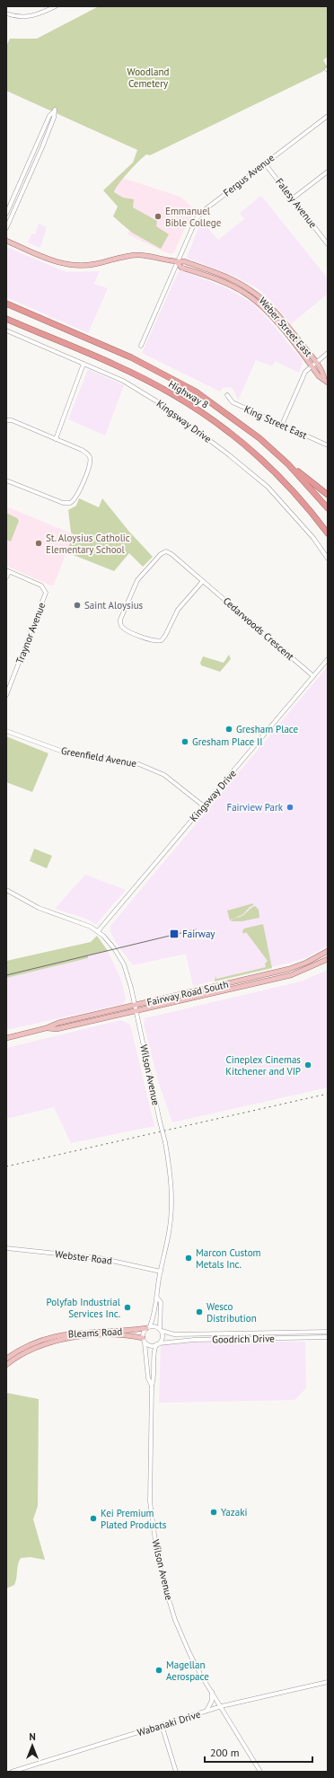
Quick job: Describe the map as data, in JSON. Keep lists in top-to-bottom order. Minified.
{"streets":{"highway":["Highway 8"],"main road":["Weber Street East","Fairway Road South","Bleams Road"],"street":["Fergus Avenue","Falesy Avenue","Kingsway Drive","King Street East","Cedarwoods Crescent","Traynor Avenue","Greenfield Avenue","Wilson Avenue","Webster Road","Goodrich Drive","Wabanaki Drive"]},"crossings":[["Fergus Avenue","Falesy Avenue"],["Fergus Avenue","Weber Street East"],["Kingsway Drive","Cedarwoods Crescent"],["Kingsway Drive","Greenfield Avenue"],["Kingsway Drive","Wilson Avenue"],["Fairway Road South","Wilson Avenue"],["Wilson Avenue","Webster Road"],["Wilson Avenue","Bleams Road"],["Wilson Avenue","Goodrich Drive"],["Wilson Avenue","Wabanaki Drive"],["Bleams Road","Goodrich Drive"]],"parks":["Woodland Cemetery"],"places":{"other":["Emmanuel Bible College","St. Aloysius Catholic Elementary School","Saint Aloysius","Gresham Place","Gresham Place II","Fairview Park","Cineplex Cinemas Kitchener and VIP","Marcon Custom Metals Inc.","Polyfab Industrial Services Inc.","Wesco Distribution","Yazaki","Kei Premium Plated Products","Magellan Aerospace"],"transit":["Fairway"]},"scale_bar":"200 m","north":"top"}
